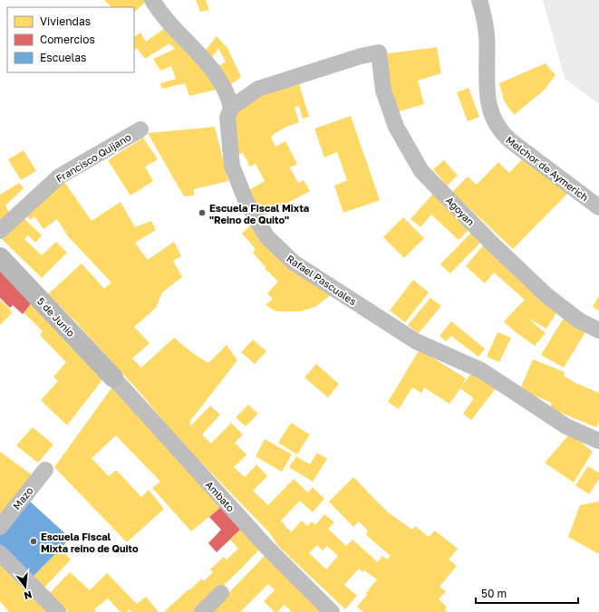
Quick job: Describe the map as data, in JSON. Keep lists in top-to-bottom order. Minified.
{"streets":{"street":["Francisco Quijano","Melchor de Aymerich","Agoyan","Rafael Pascuales","5 de Junio","Ambato","Mazo"]},"crossings":[["Agoyan","Rafael Pascuales"],["5 de Junio","Ambato"]],"places":["Escuela Fiscal Mixta \"Reino de Quito\"","Escuela Fiscal Mixta reino de Quito"],"legend":["Viviendas","Comercios","Escuelas"],"scale_bar":"50 m","north":"bottom"}
